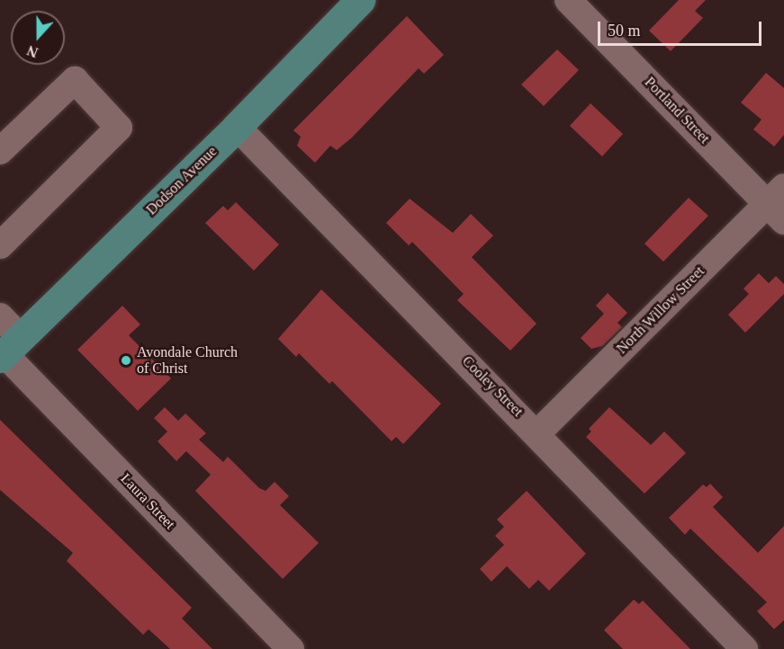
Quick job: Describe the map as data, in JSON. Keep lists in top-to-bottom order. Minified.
{"streets":{"main road":["Dodson Avenue"],"street":["Portland Street","North Willow Street","Cooley Street","Laura Street"]},"crossings":[["Portland Street","North Willow Street"],["Dodson Avenue","Cooley Street"],["Dodson Avenue","Laura Street"],["North Willow Street","Cooley Street"]],"places":["Avondale Church of Christ"],"scale_bar":"50 m","north":"bottom"}
